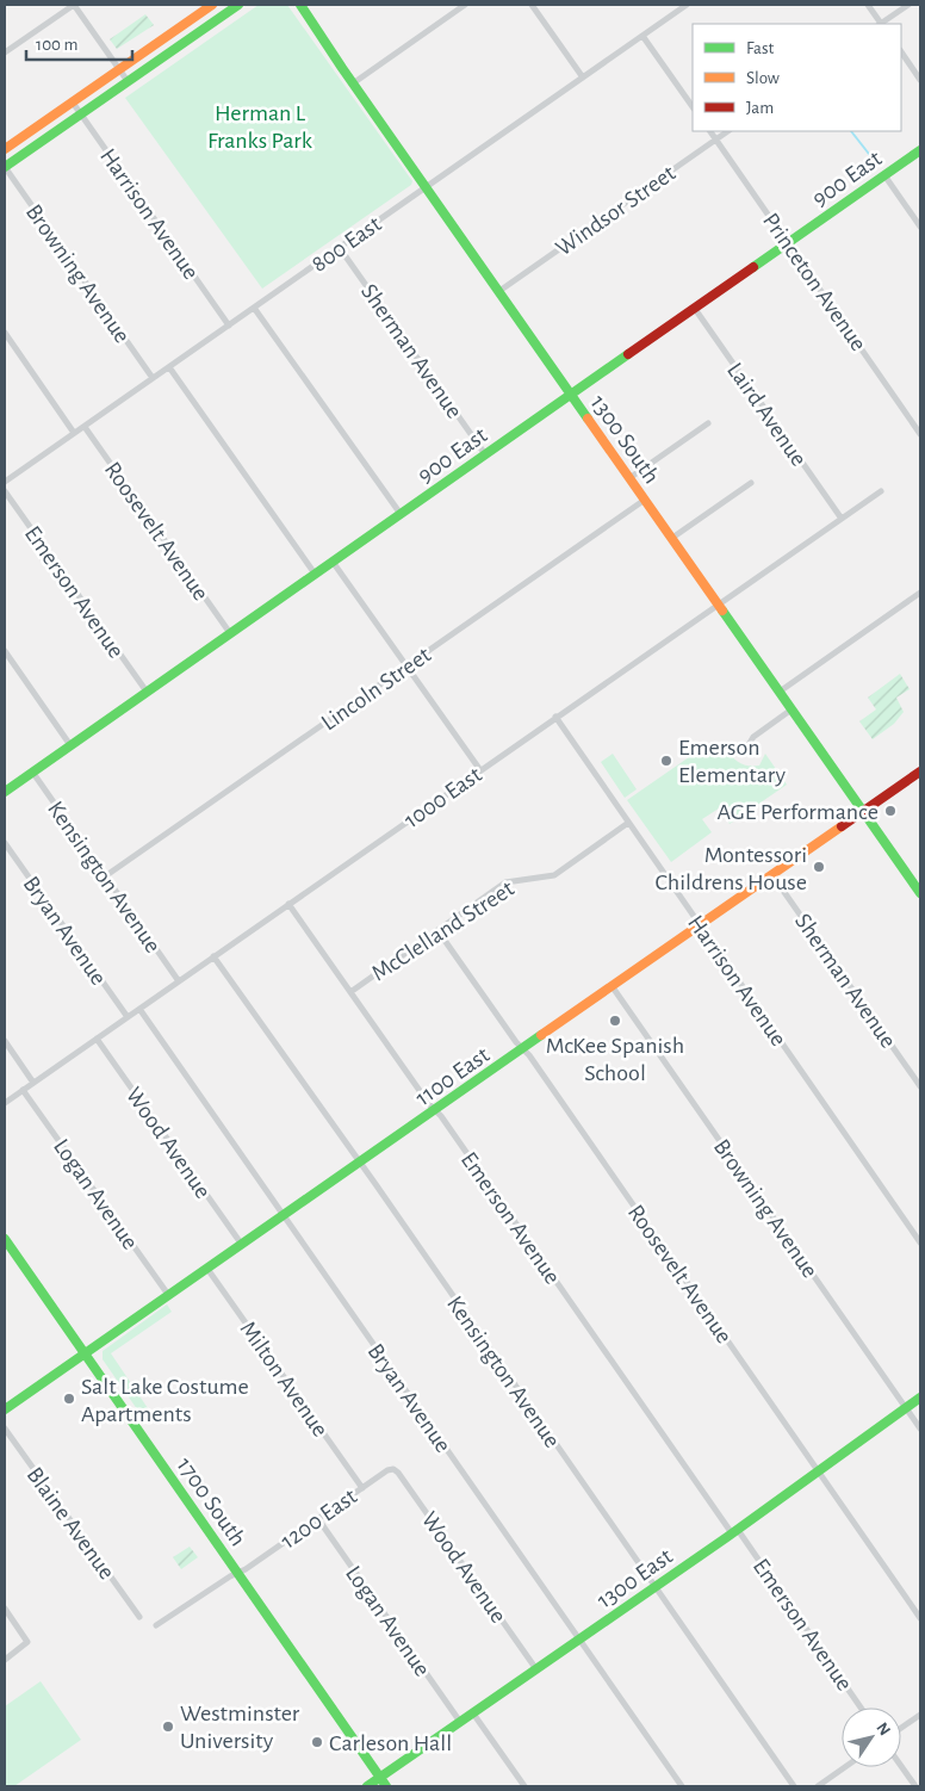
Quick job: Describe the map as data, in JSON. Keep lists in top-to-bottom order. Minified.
{"streets":{"street":["900 East","Windsor Street","Harrison Avenue","800 East","Browning Avenue","Princeton Avenue","Sherman Avenue","Laird Avenue","1300 South","Roosevelt Avenue","Emerson Avenue","Lincoln Street","1000 East","Kensington Avenue","Bryan Avenue","McClelland Street","1100 East","Wood Avenue","Logan Avenue","Milton Avenue","1700 South","1200 East","Blaine Avenue","1300 East"]},"crossings":[["900 East","Princeton Avenue"],["900 East","Sherman Avenue"],["900 East","Laird Avenue"],["900 East","1300 South"],["900 East","Roosevelt Avenue"],["900 East","Emerson Avenue"],["900 East","Kensington Avenue"],["Windsor Street","Princeton Avenue"],["Windsor Street","1300 South"],["Harrison Avenue","800 East"],["Harrison Avenue","1000 East"],["Harrison Avenue","McClelland Street"],["Harrison Avenue","1100 East"],["800 East","Browning Avenue"],["800 East","Sherman Avenue"],["800 East","1300 South"],["800 East","Roosevelt Avenue"],["Browning Avenue","1100 East"],["Browning Avenue","1300 East"],["Sherman Avenue","1100 East"],["Laird Avenue","1000 East"],["1300 South","Lincoln Street"],["1300 South","1000 East"],["1300 South","1100 East"],["Roosevelt Avenue","McClelland Street"],["Roosevelt Avenue","1100 East"],["Roosevelt Avenue","1300 East"],["Emerson Avenue","1000 East"],["Emerson Avenue","McClelland Street"],["Emerson Avenue","1100 East"],["Emerson Avenue","1300 East"],["Lincoln Street","Kensington Avenue"],["1000 East","Kensington Avenue"],["1000 East","Bryan Avenue"],["1000 East","Wood Avenue"],["1000 East","Logan Avenue"],["Kensington Avenue","1100 East"],["Kensington Avenue","1300 East"],["Bryan Avenue","1100 East"],["Bryan Avenue","1300 East"],["1100 East","Wood Avenue"],["1100 East","Logan Avenue"],["1100 East","Milton Avenue"],["1100 East","1700 South"],["Wood Avenue","1200 East"],["Wood Avenue","1300 East"],["Logan Avenue","1200 East"],["Logan Avenue","1300 East"],["Milton Avenue","1200 East"],["1700 South","1200 East"],["1700 South","1300 East"]],"parks":["Herman L Franks Park"],"places":["Emerson Elementary","AGE Performance","Montessori Childrens House","McKee Spanish School","Salt Lake Costume Apartments","Westminster University","Carleson Hall"],"legend":["Fast","Slow","Jam"],"scale_bar":"100 m","north":"top right"}
